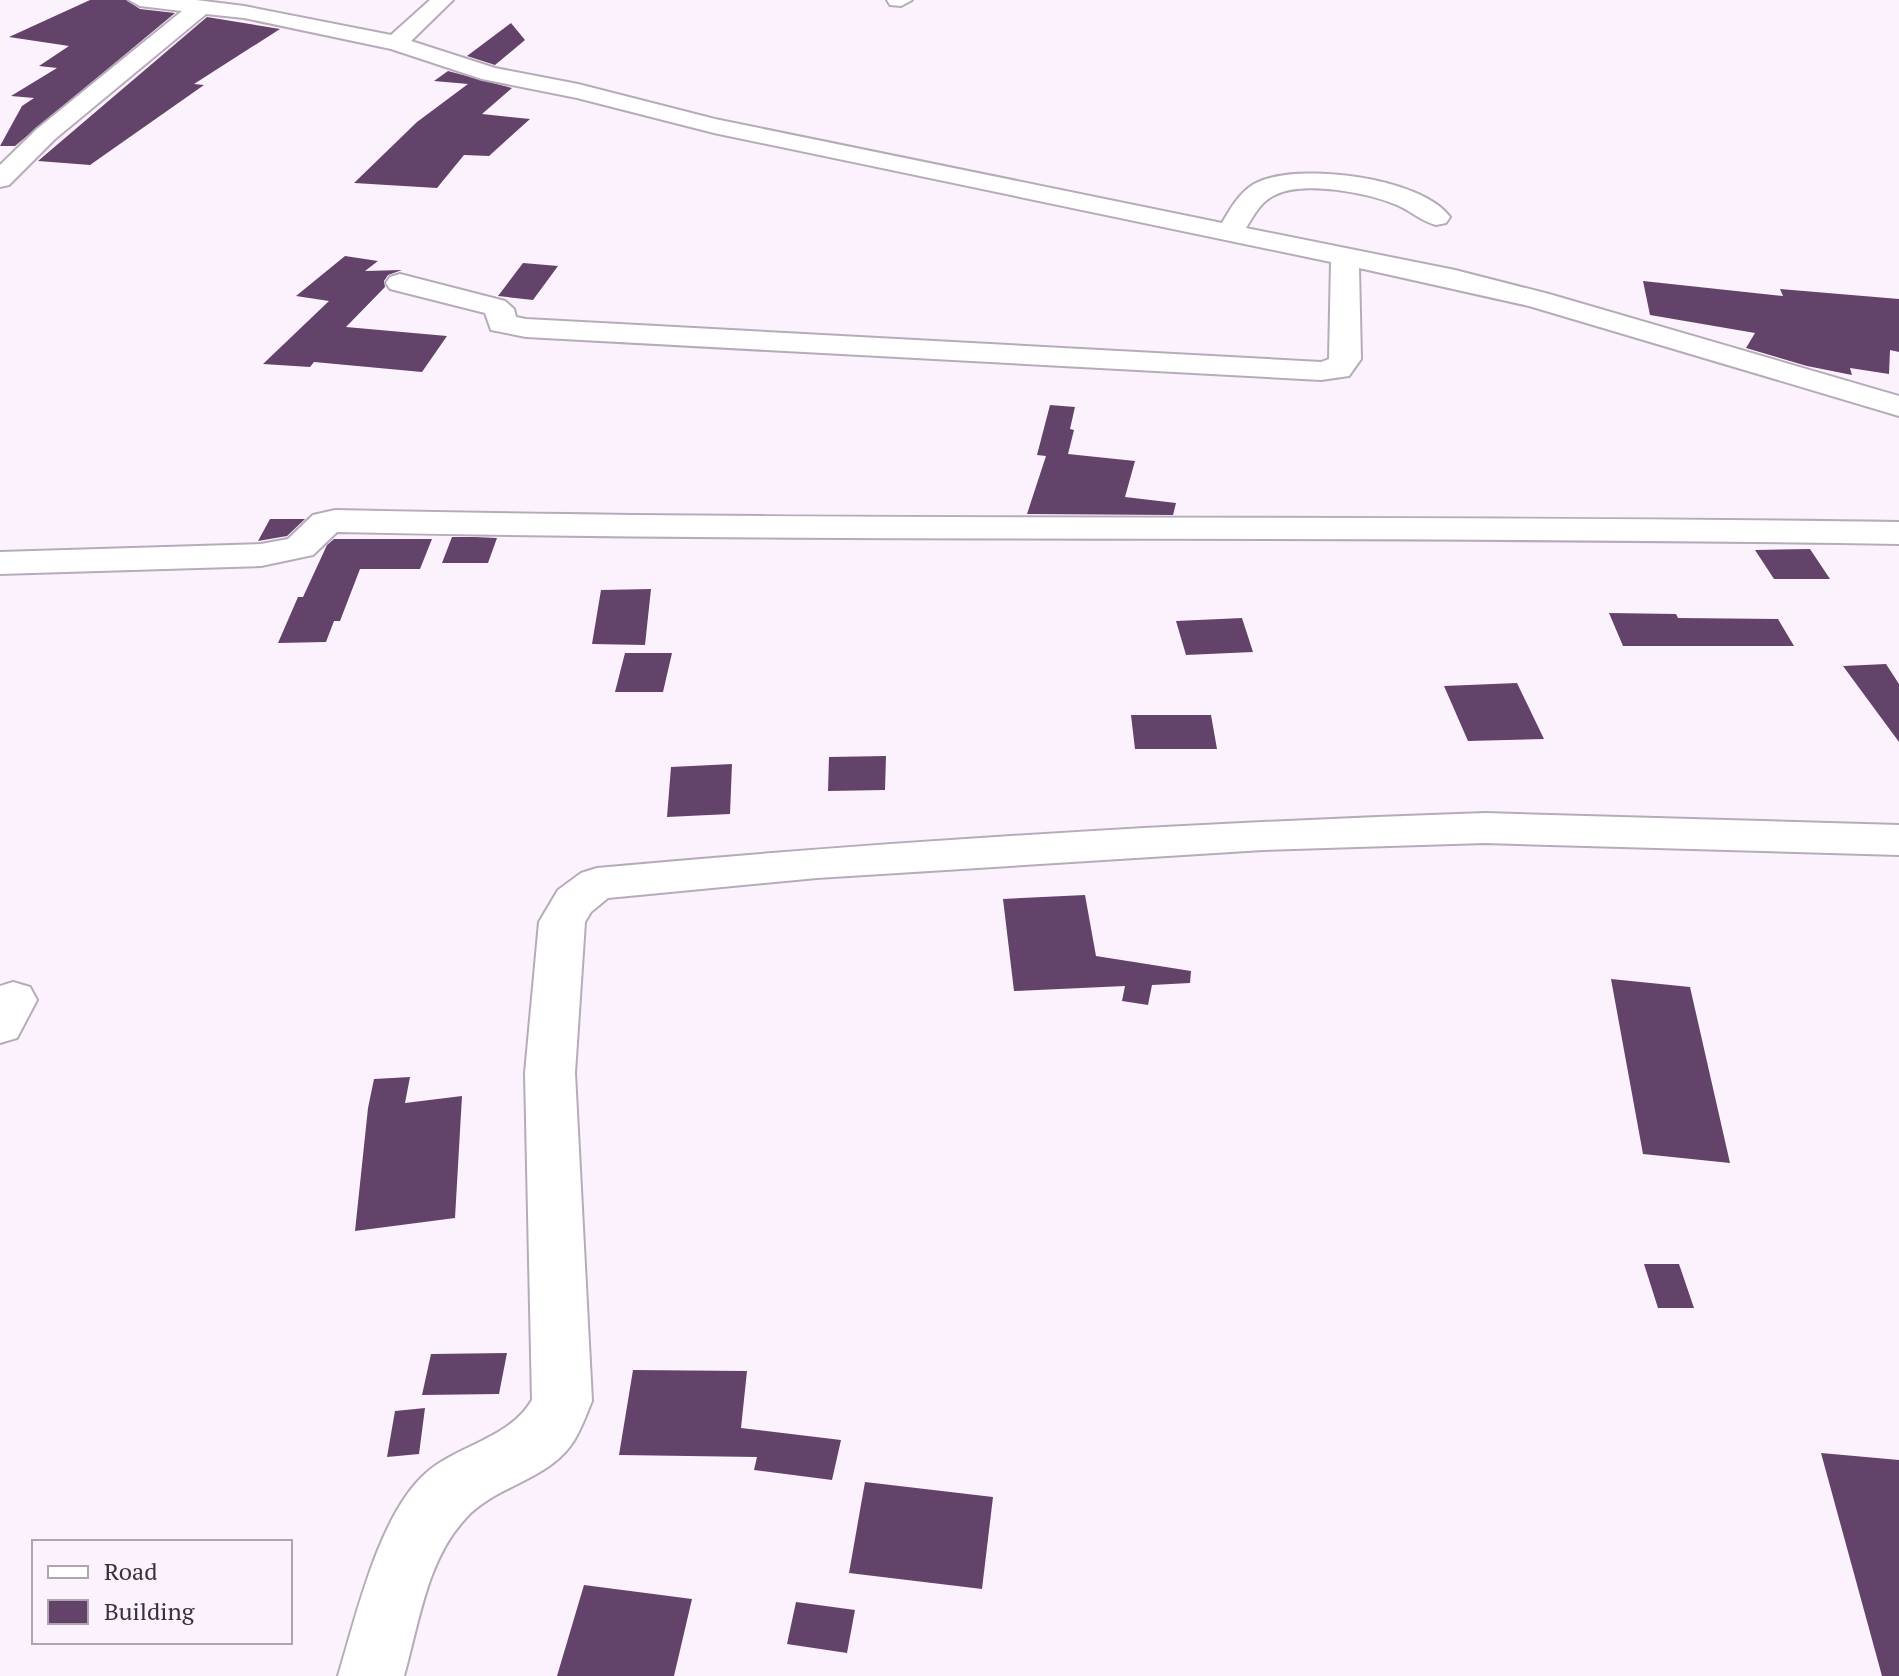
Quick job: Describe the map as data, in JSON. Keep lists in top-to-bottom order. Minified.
{"legend":["Road","Building"]}
